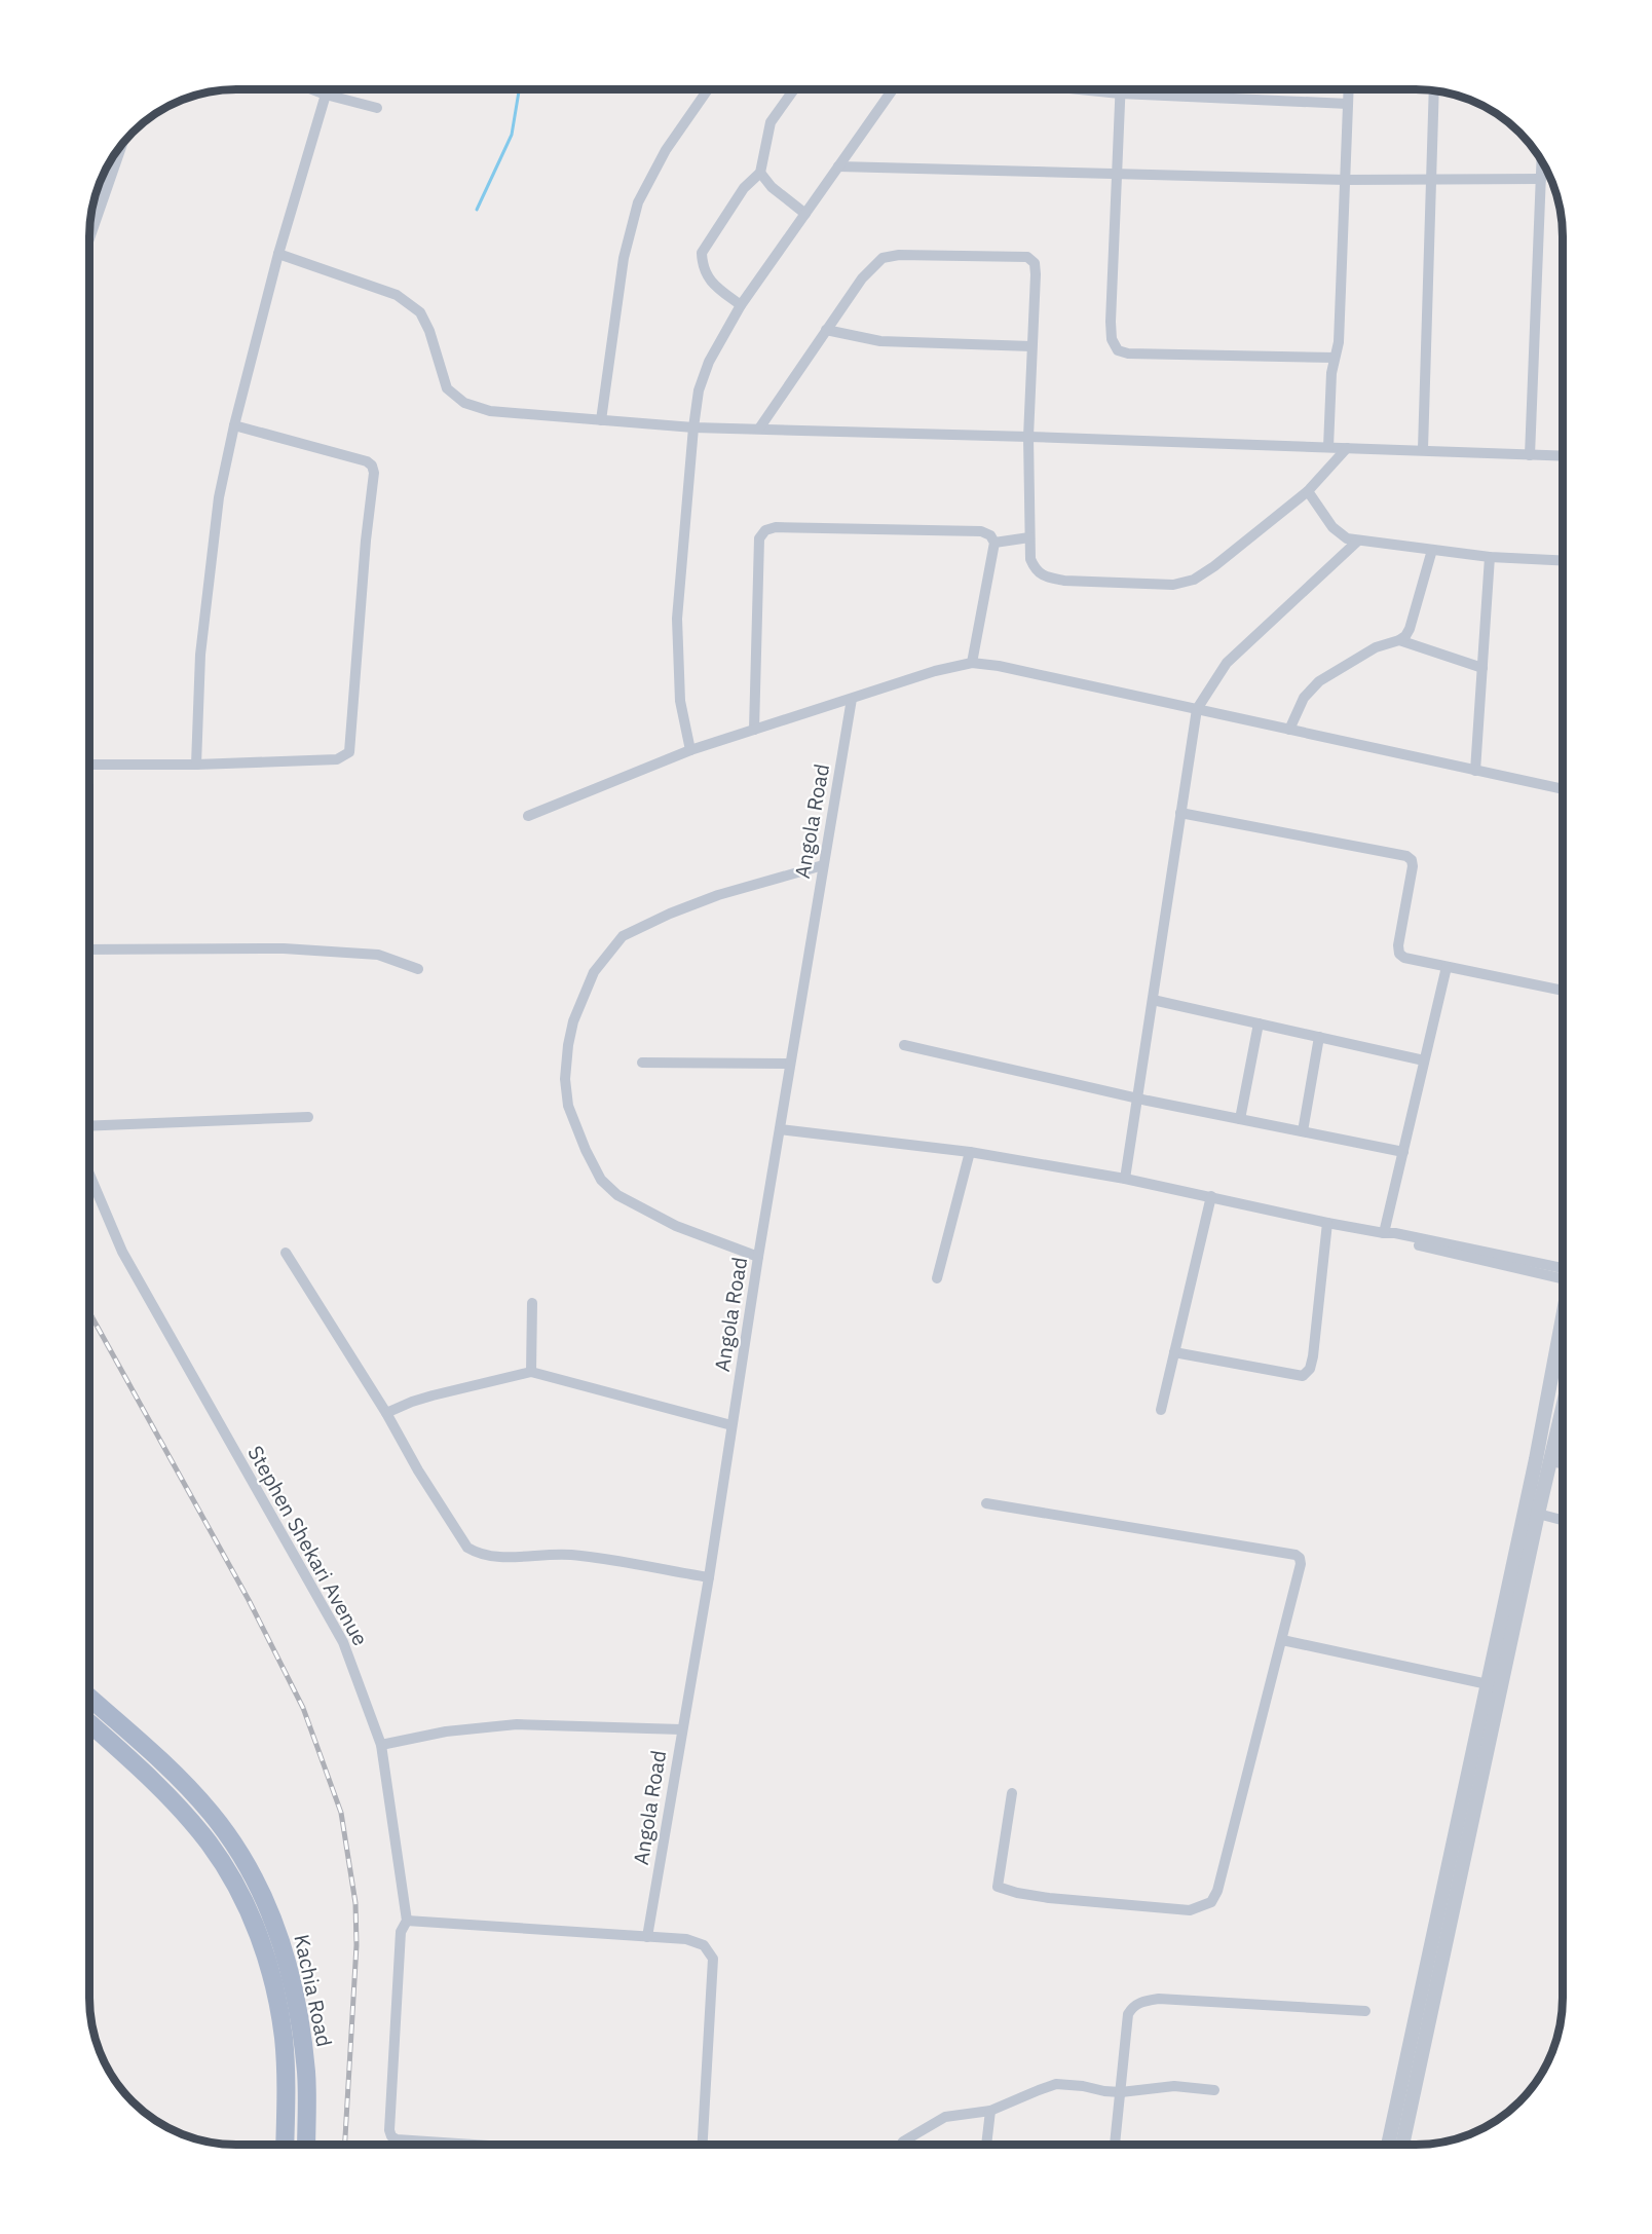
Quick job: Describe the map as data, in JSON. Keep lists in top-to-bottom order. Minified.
{"streets":{"main road":["Kachia Road"],"street":["Angola Road","Stephen Shekari Avenue"]}}
